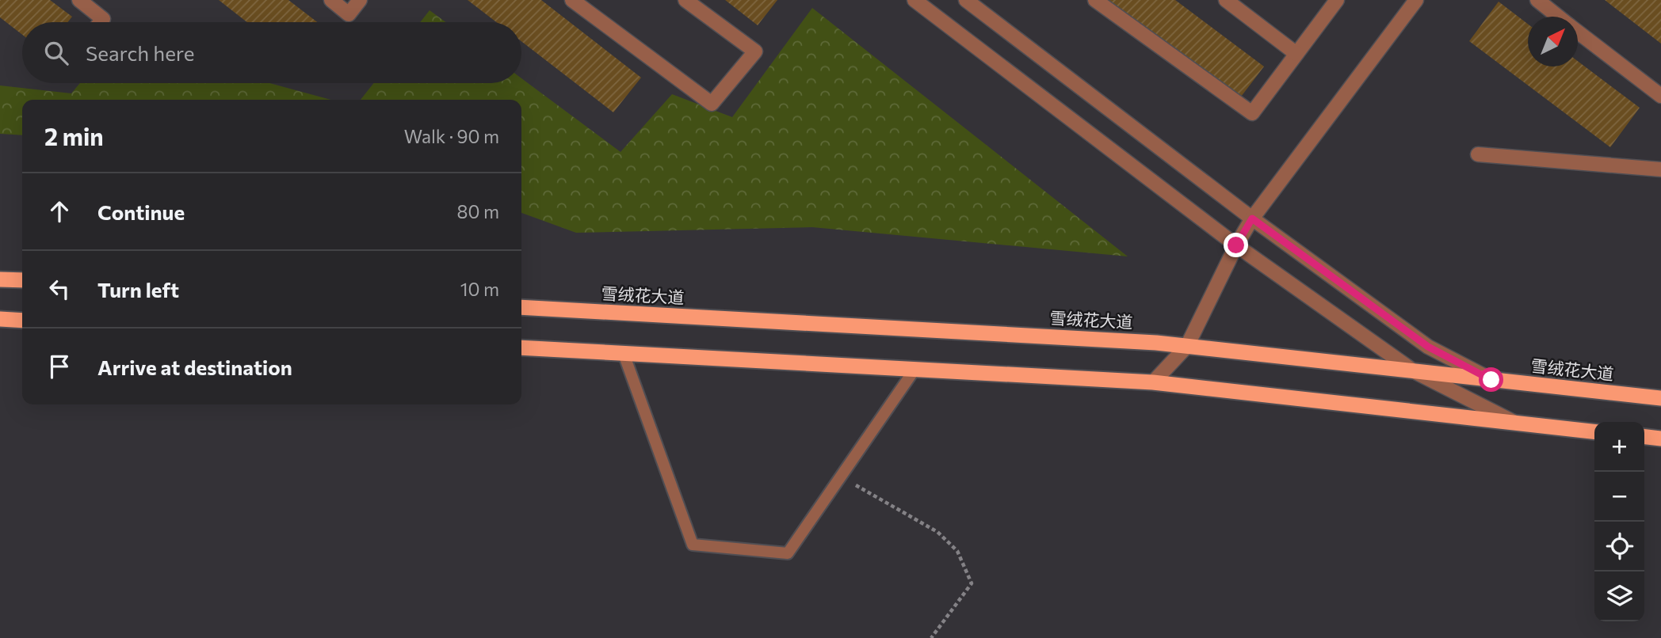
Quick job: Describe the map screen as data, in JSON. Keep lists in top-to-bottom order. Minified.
{"streets":{"highway":["雪绒花大道"]},"north":"top right","page":{"search":"Search here","heading":["2 min","Walk · 90 m"],"list":[["Continue","80 m"],["Turn left","10 m"],"Arrive at destination"],"map_buttons":["+","−"]}}
